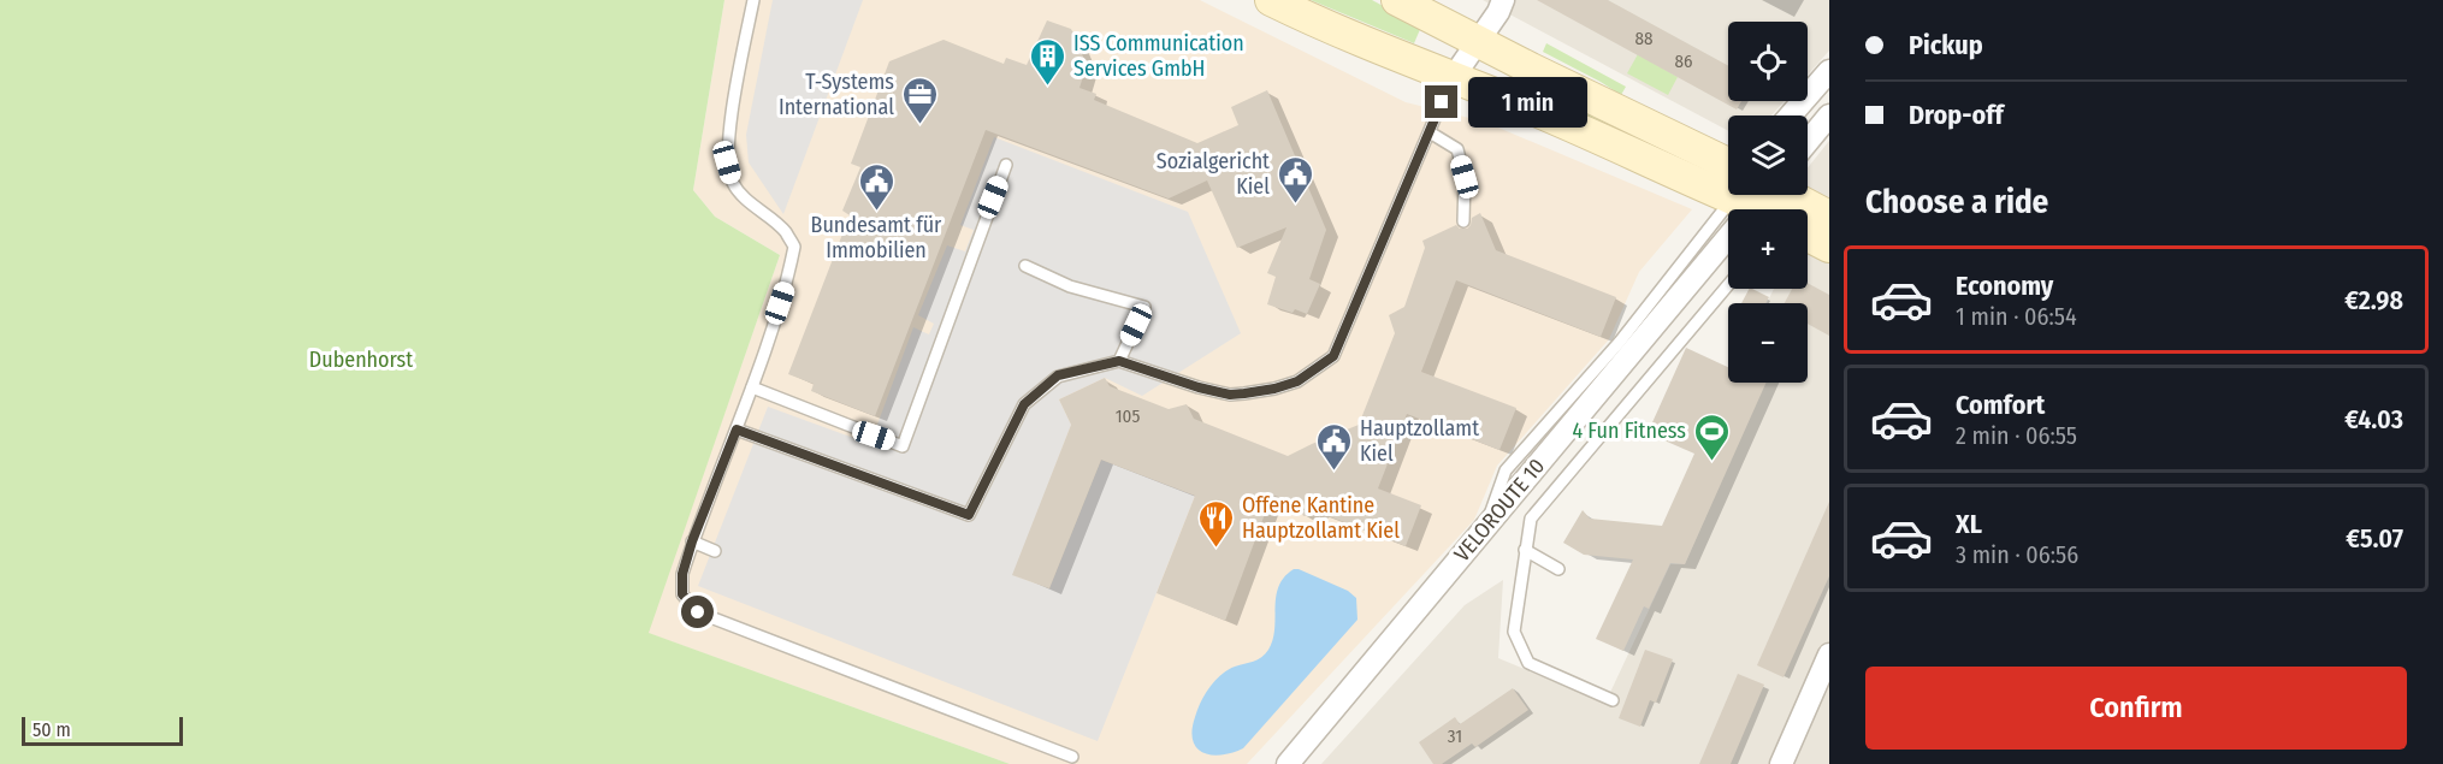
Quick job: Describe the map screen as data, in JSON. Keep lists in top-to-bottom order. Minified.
{"streets":{"street":["VELOROUTE 10"]},"parks":["Dubenhorst"],"places":{"building":["ISS Communication Services GmbH"],"office":["T-Systems International"],"public building":["Sozialgericht Kiel","Bundesamt für Immobilien","Hauptzollamt Kiel"],"sports":["4 Fun Fitness"],"restaurant":["Offene Kantine Hauptzollamt Kiel"]},"house_numbers":["88","86","105","31"],"scale_bar":"50 m","page":{"banner":["Pickup","Drop-off"],"map_buttons":["+","−"],"bubble":"1 min","heading":"Choose a ride","list":[{"name":"Economy","note":"1 min · 06:54","value":"€2.98"},{"name":"Comfort","note":"2 min · 06:55","value":"€4.03"},{"name":"XL","note":"3 min · 06:56","value":"€5.07"}],"buttons":"Confirm","scale":"50 m"}}
